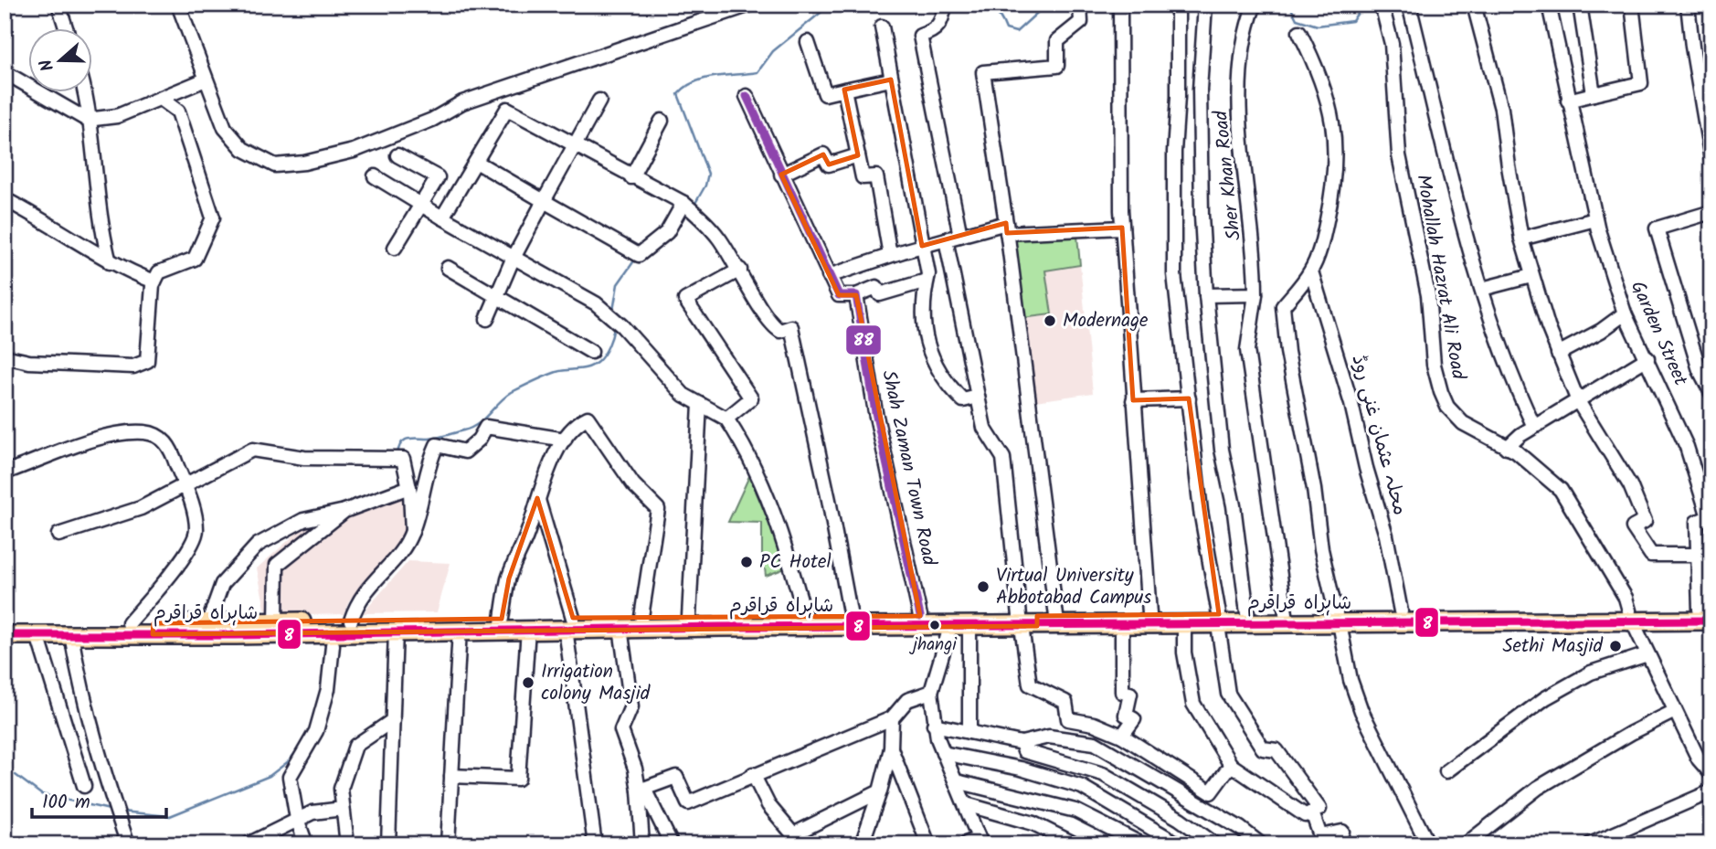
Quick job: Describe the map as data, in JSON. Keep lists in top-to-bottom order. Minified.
{"streets":{"highway":["شاہراہ قراقرم"],"street":["Sher Khan Road","Mohallah Hazrat Ali Road","Garden Street","محلہ عثمان غنی روڈ","Shah Zaman Town Road"]},"crossings":[["Sher Khan Road","شاہراہ قراقرم"],["Mohallah Hazrat Ali Road","شاہراہ قراقرم"],["Garden Street","شاہراہ قراقرم"],["محلہ عثمان غنی روڈ","شاہراہ قراقرم"],["Shah Zaman Town Road","شاہراہ قراقرم"]],"places":["Modernage","PC Hotel","Virtual University Abbotabad Campus","jhangi","Sethi Masjid","Irrigation colony Masjid"],"lines":["transit line 88","transit line 8"],"scale_bar":"100 m","north":"left"}
